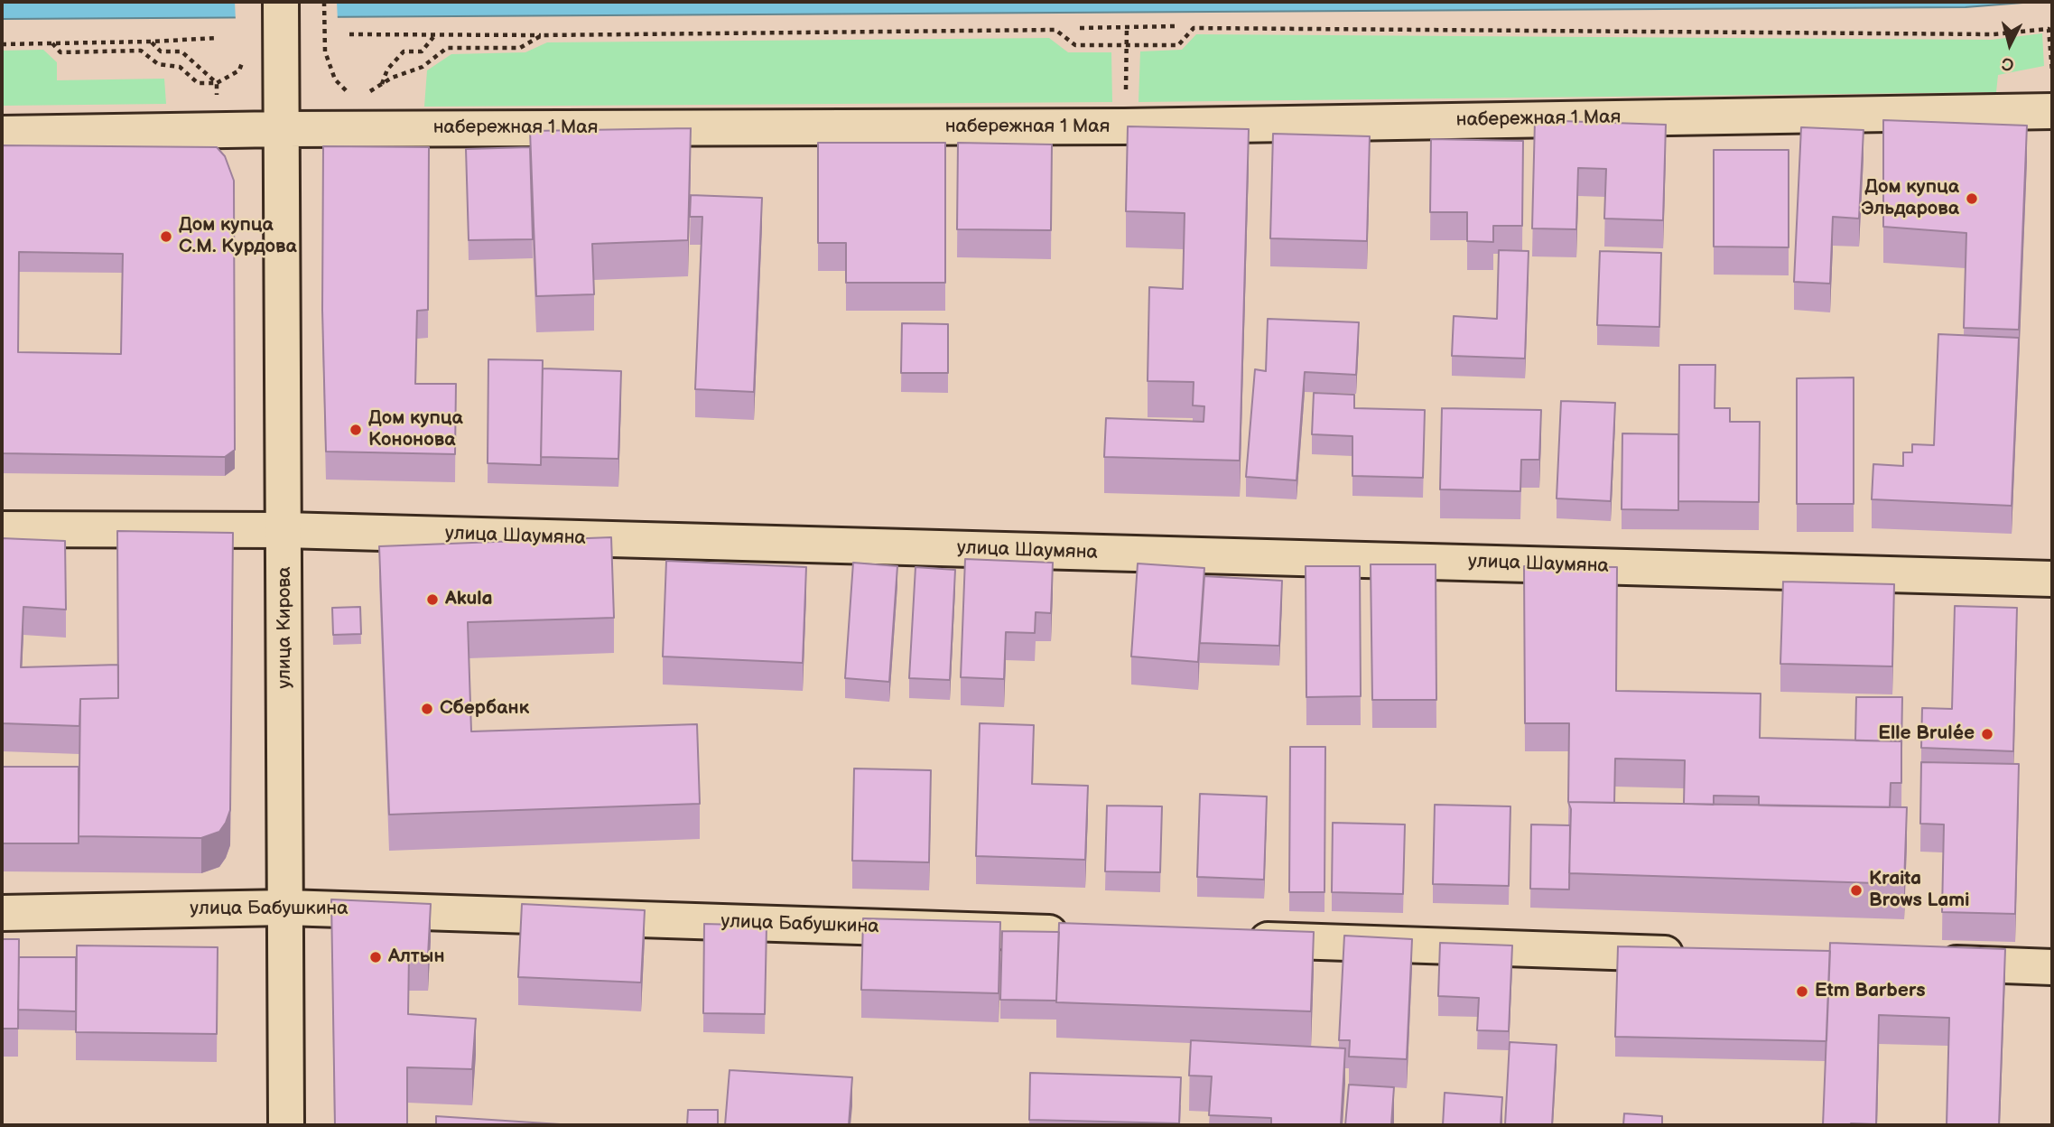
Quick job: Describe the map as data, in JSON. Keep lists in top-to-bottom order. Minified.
{"streets":{"street":["набережная 1 Мая","улица Шаумяна","улица Кирова","улица Бабушкина"]},"crossings":[["набережная 1 Мая","улица Кирова"],["улица Шаумяна","улица Кирова"],["улица Кирова","улица Бабушкина"]],"places":["Дом купца Эльдарова","Дом купца С.М. Курдова","Дом купца Кононова","Akula","Сбербанк","Elle Brulée","Kraita Brows Lami","Алтын","Etm Barbers"],"north":"bottom"}
